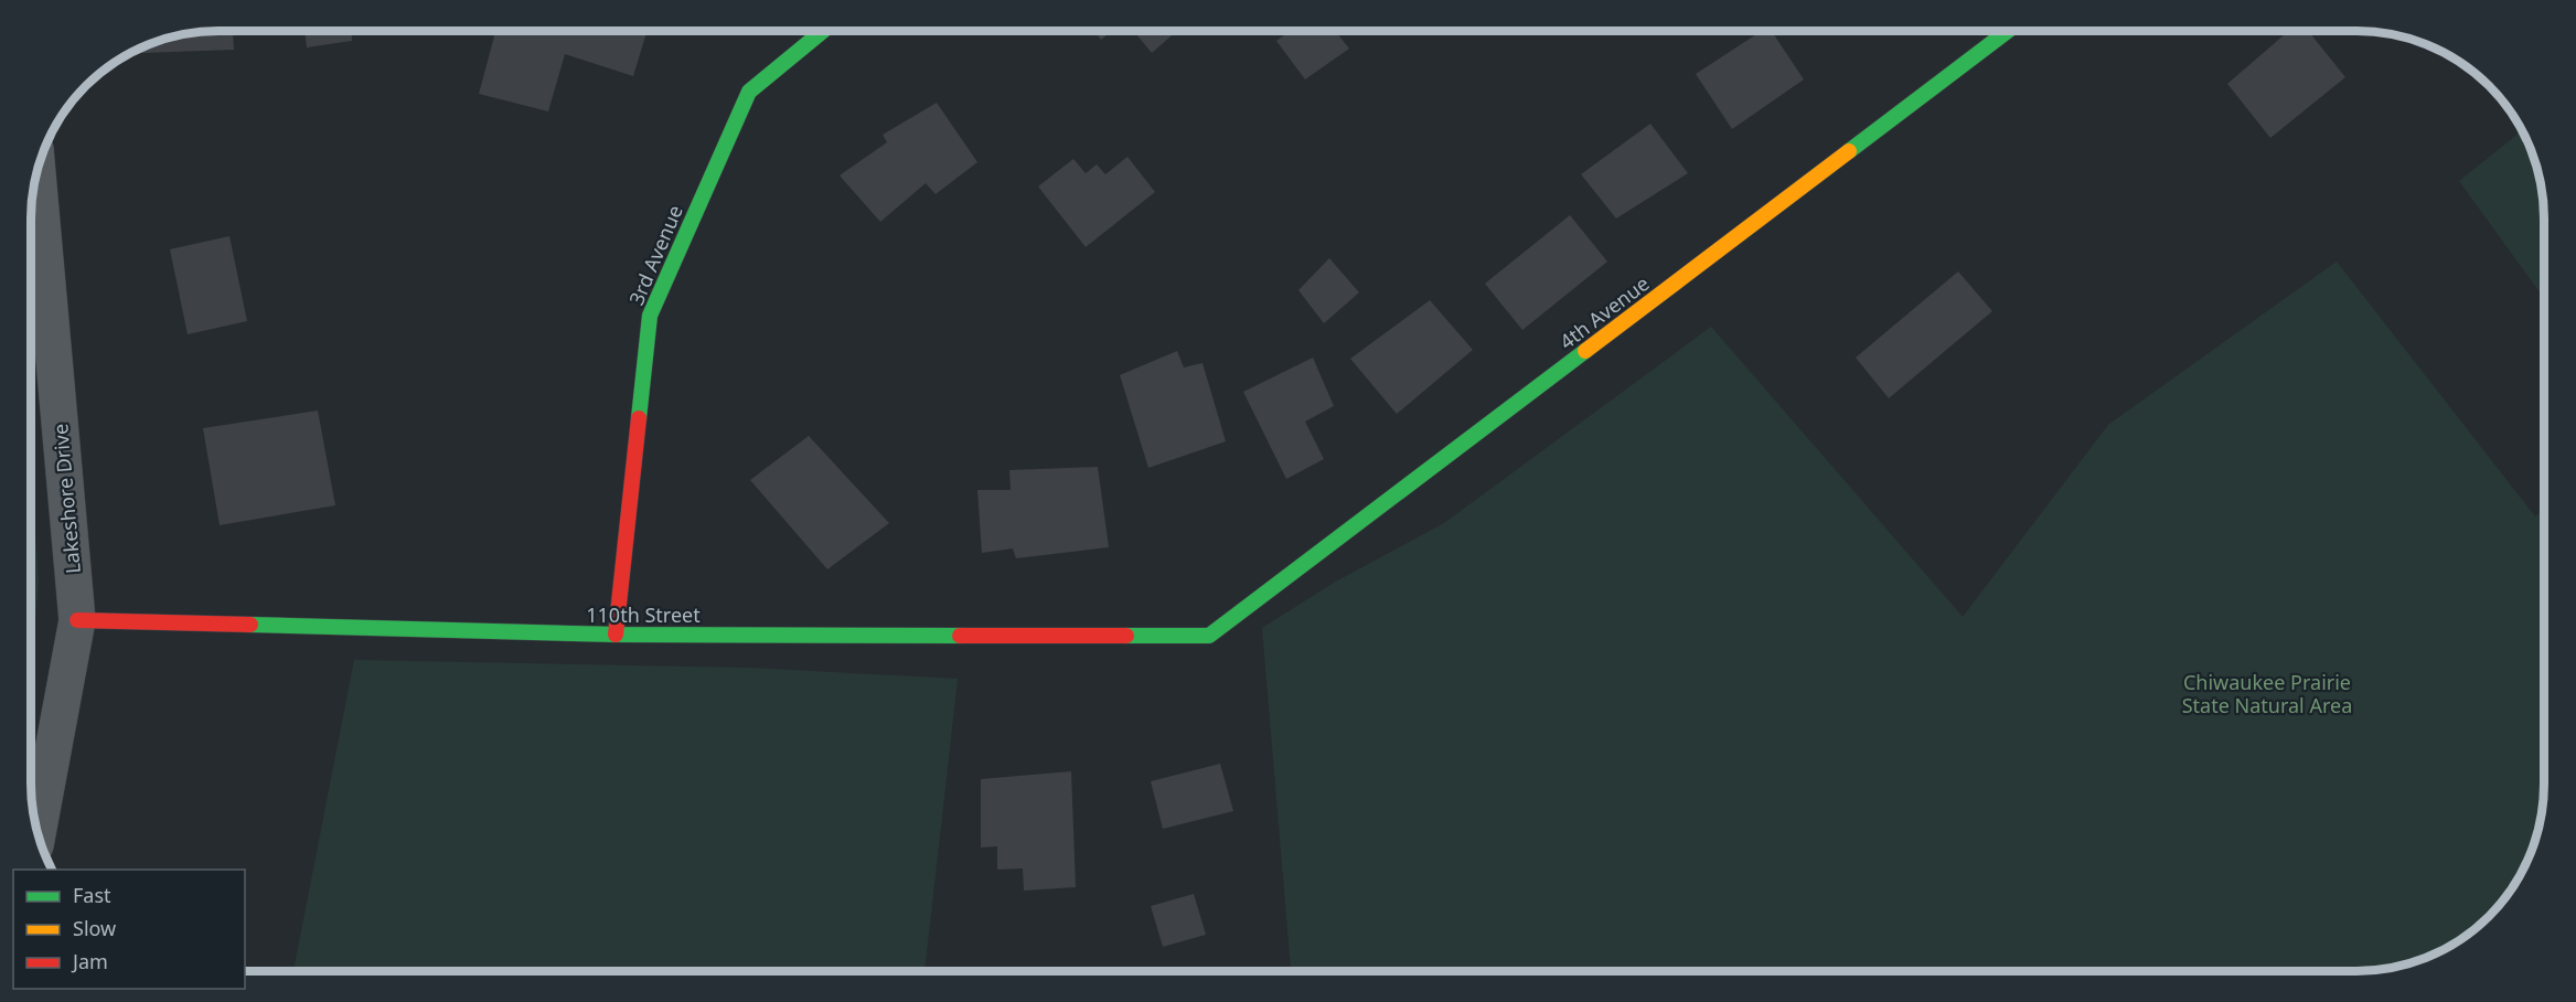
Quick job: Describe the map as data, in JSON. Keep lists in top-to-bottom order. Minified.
{"streets":{"street":["3rd Avenue","4th Avenue","Lakeshore Drive","110th Street"]},"crossings":[["3rd Avenue","110th Street"],["4th Avenue","110th Street"],["Lakeshore Drive","110th Street"]],"parks":["Chiwaukee Prairie State Natural Area"],"legend":["Fast","Slow","Jam"]}
